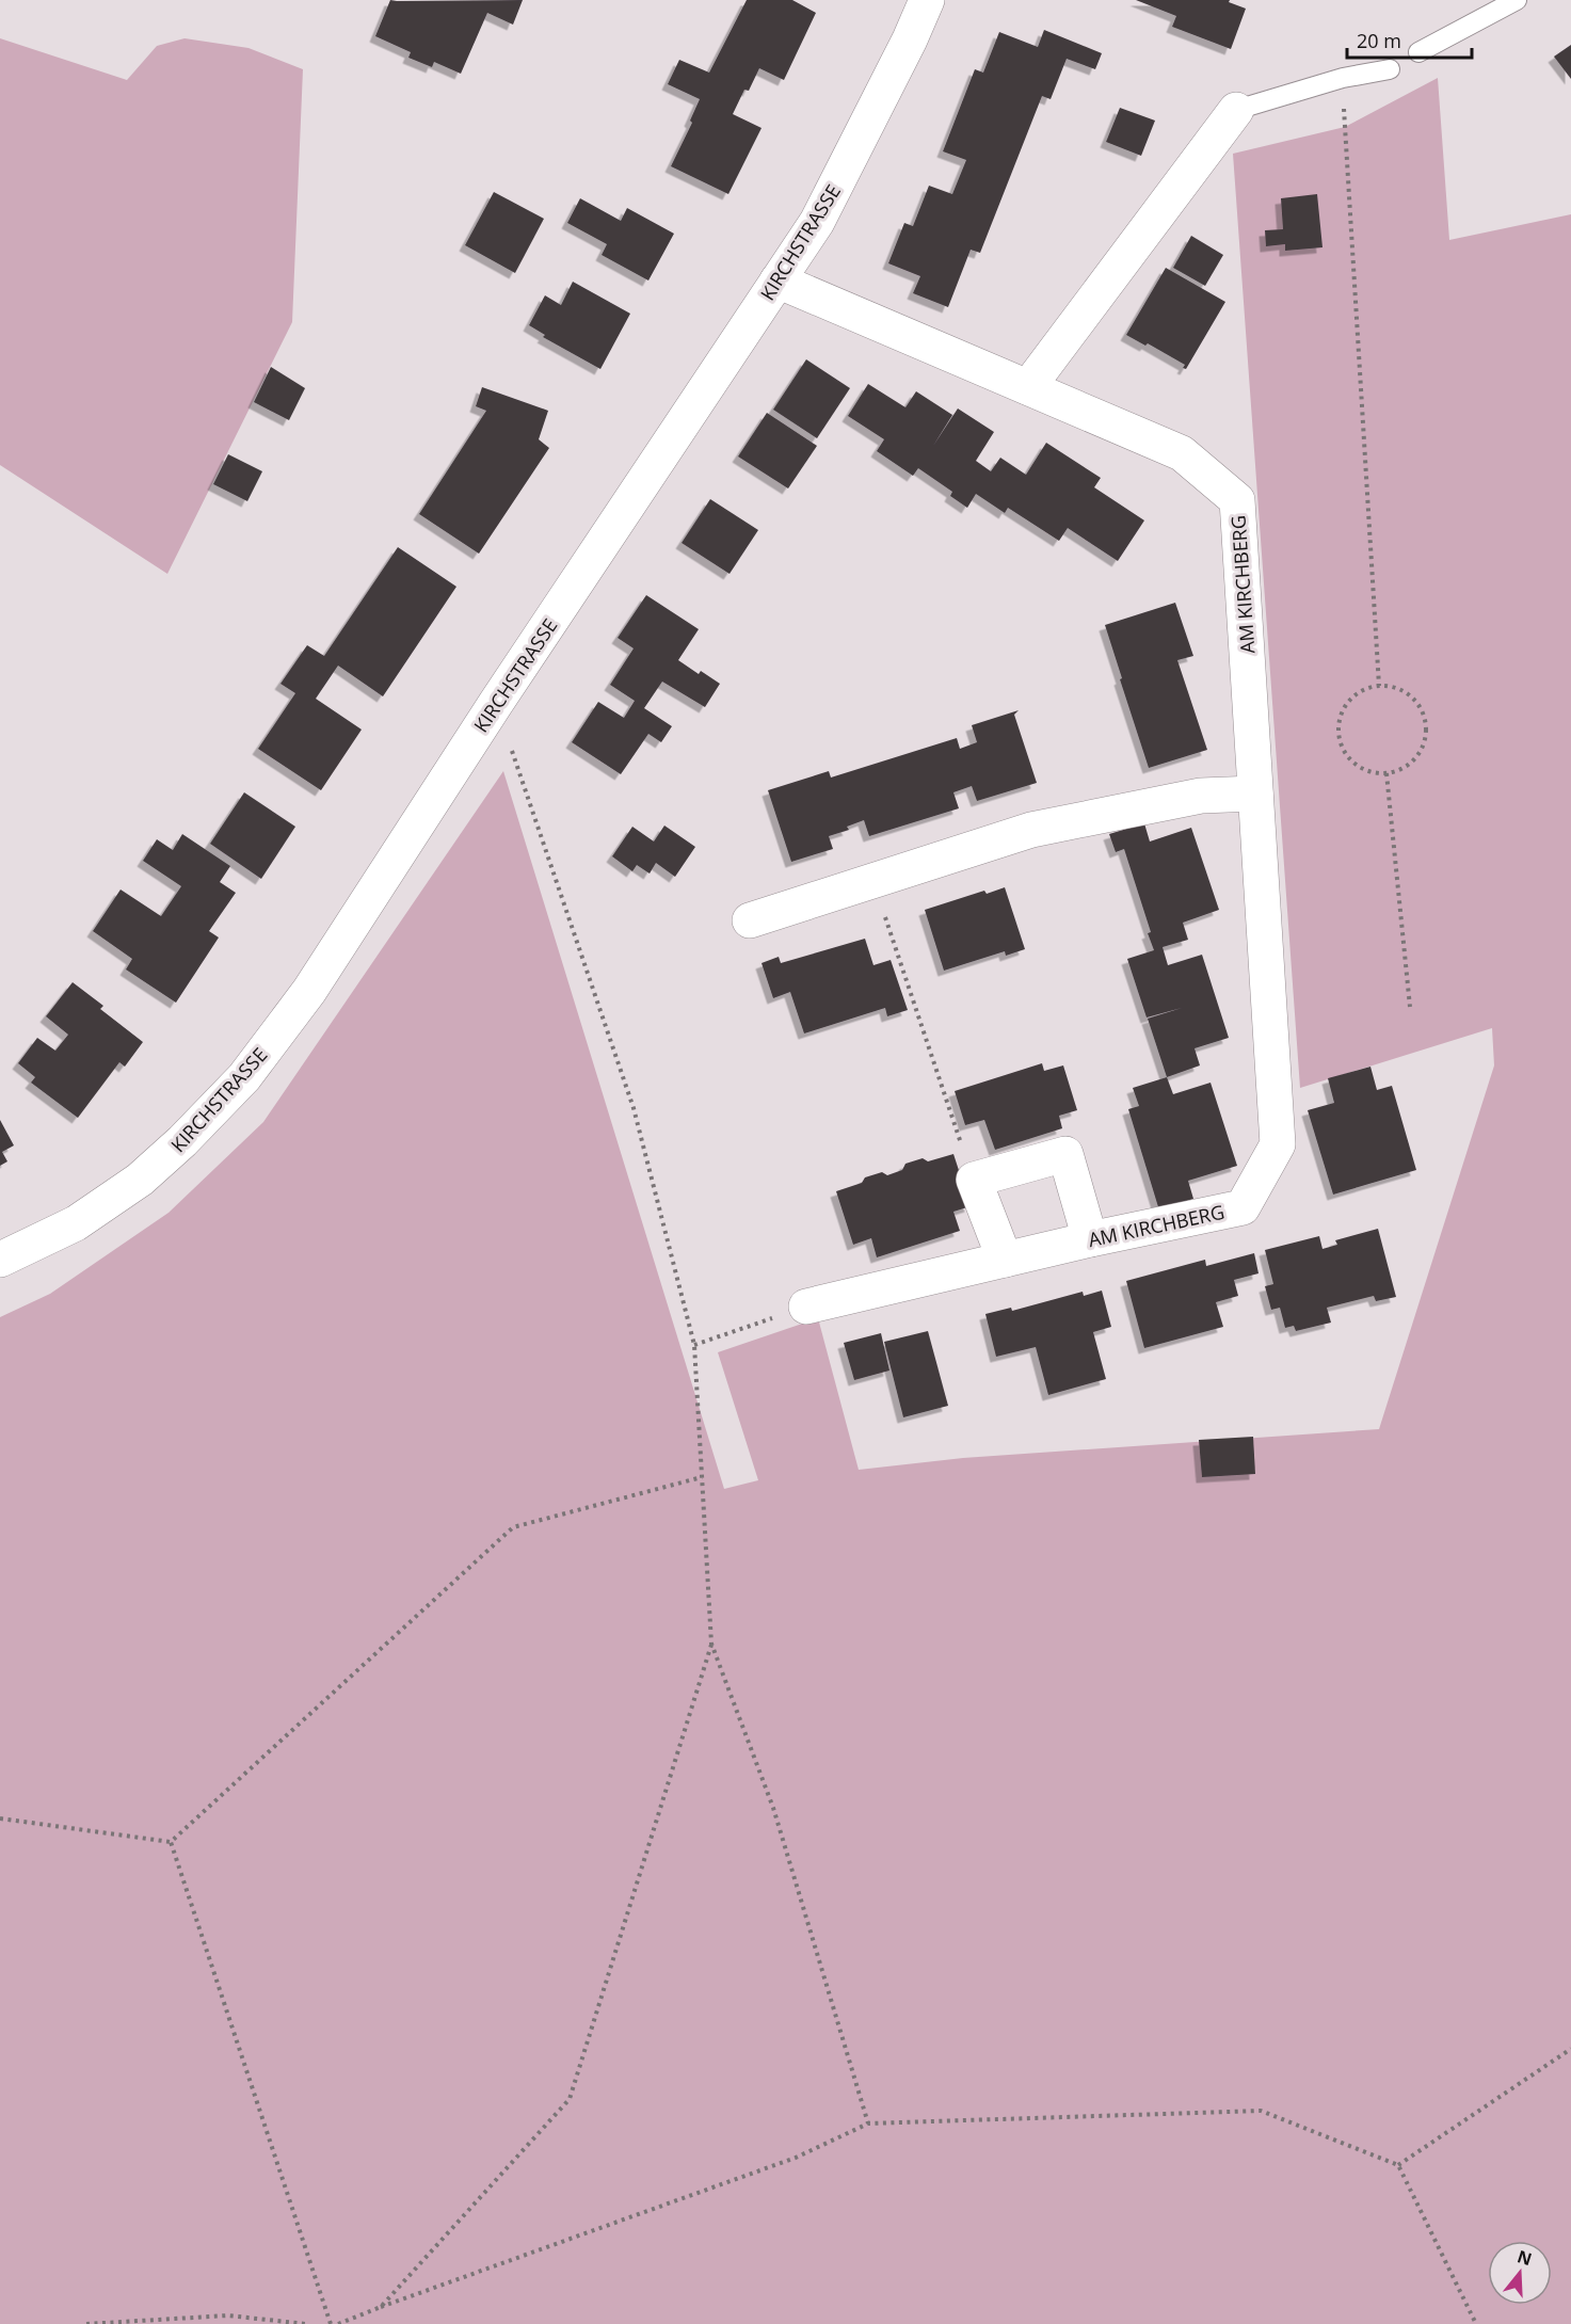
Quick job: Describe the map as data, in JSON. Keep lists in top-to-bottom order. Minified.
{"streets":{"street":["KIRCHSTRASSE","AM KIRCHBERG"]},"crossings":[["KIRCHSTRASSE","AM KIRCHBERG"]],"scale_bar":"20 m","north":"top"}
